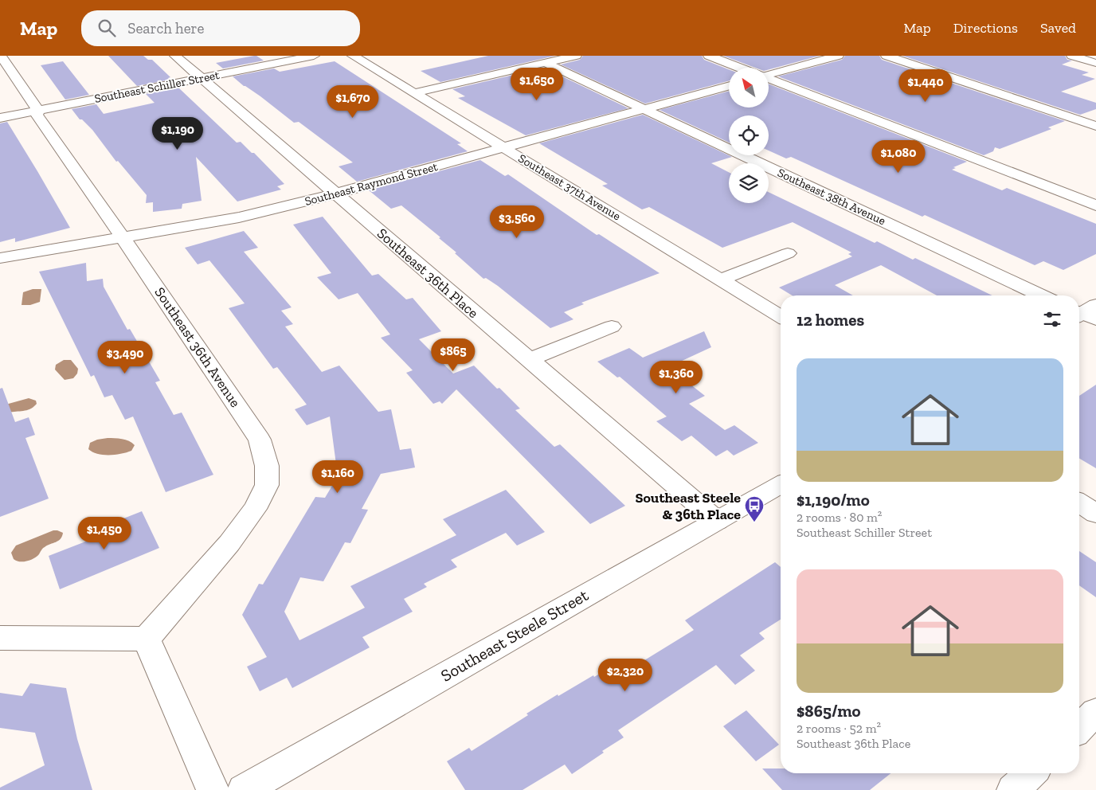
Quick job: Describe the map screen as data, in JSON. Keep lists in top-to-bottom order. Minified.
{"streets":{"street":["Southeast Schiller Street","Southeast Raymond Street","Southeast 37th Avenue","Southeast 38th Avenue","Southeast 36th Place","Southeast 36th Avenue","Southeast Steele Street"]},"crossings":[["Southeast Schiller Street","Southeast 36th Place"],["Southeast Schiller Street","Southeast 36th Avenue"],["Southeast Raymond Street","Southeast 37th Avenue"],["Southeast Raymond Street","Southeast 38th Avenue"],["Southeast Raymond Street","Southeast 36th Place"],["Southeast Raymond Street","Southeast 36th Avenue"],["Southeast 36th Place","Southeast Steele Street"]],"places":{"bus stop":["Southeast Steele & 36th Place"]},"north":"top left","page":{"header":"Map","search":"Search here","nav":["Map","Directions","Saved"],"price":["$1,650","$1,440","$1,670","$1,190","$1,080","$3,560","$865","$3,490","$1,360","$1,160","$1,450","$2,320"],"heading":"12 homes","list":[{"name":"$1,190/mo","note":"2 rooms · 80 m² · Southeast Schiller Street"},{"name":"$865/mo","note":"2 rooms · 52 m² · Southeast 36th Place"}]}}
